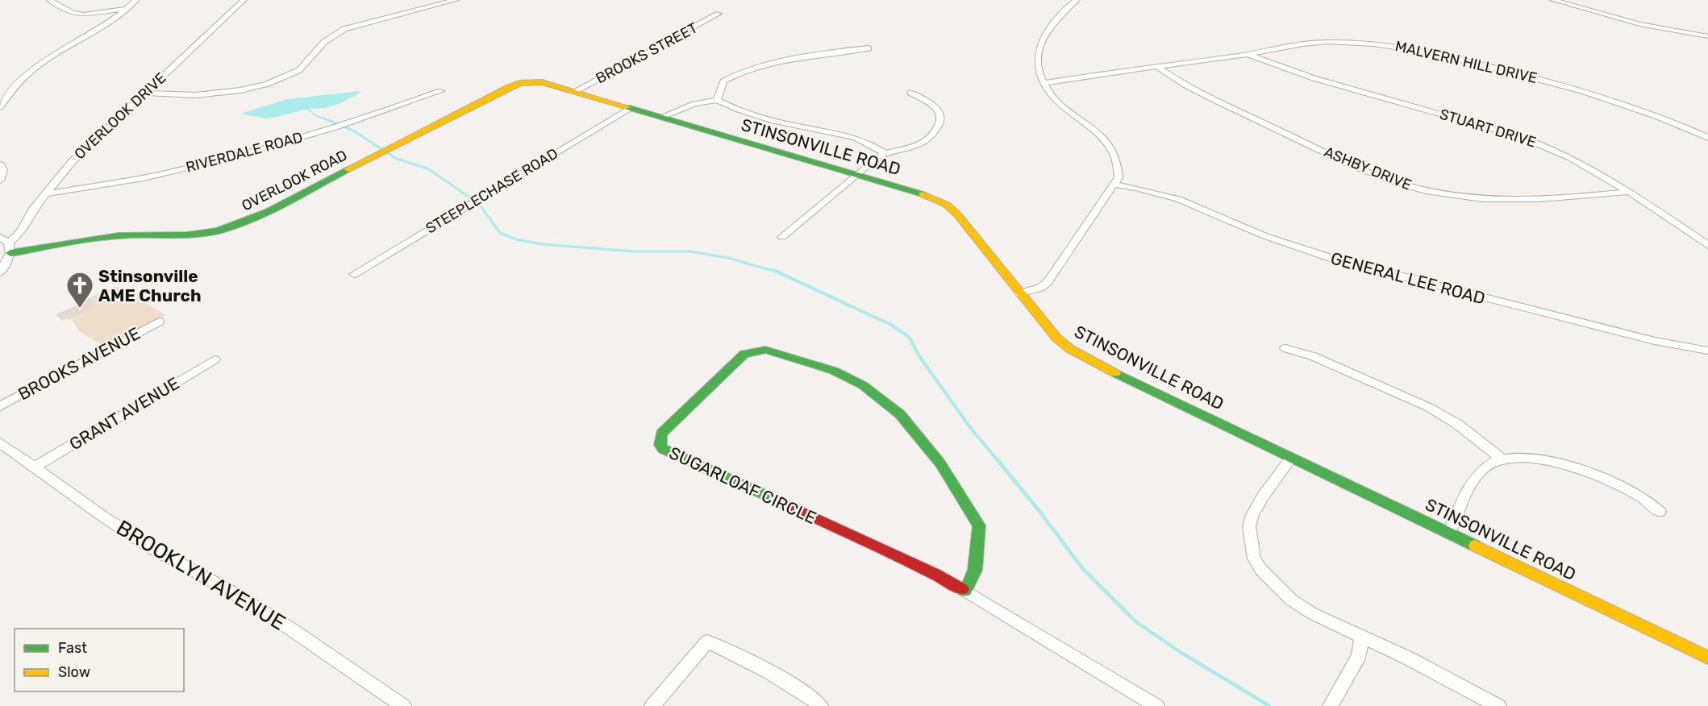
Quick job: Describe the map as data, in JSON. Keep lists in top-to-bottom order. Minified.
{"streets":{"street":["BROOKS STREET","MALVERN HILL DRIVE","OVERLOOK DRIVE","STUART DRIVE","STINSONVILLE ROAD","RIVERDALE ROAD","ASHBY DRIVE","OVERLOOK ROAD","STEEPLECHASE ROAD","GENERAL LEE ROAD","BROOKS AVENUE","GRANT AVENUE","SUGARLOAF CIRCLE","BROOKLYN AVENUE"]},"crossings":[["BROOKS STREET","STINSONVILLE ROAD"],["BROOKS STREET","OVERLOOK ROAD"],["MALVERN HILL DRIVE","STUART DRIVE"],["MALVERN HILL DRIVE","ASHBY DRIVE"],["OVERLOOK DRIVE","RIVERDALE ROAD"],["OVERLOOK DRIVE","OVERLOOK ROAD"],["STUART DRIVE","ASHBY DRIVE"],["STINSONVILLE ROAD","OVERLOOK ROAD"],["STINSONVILLE ROAD","STEEPLECHASE ROAD"],["GRANT AVENUE","BROOKLYN AVENUE"]],"places":{"church":["Stinsonville AME Church"]},"legend":["Fast","Slow"]}
